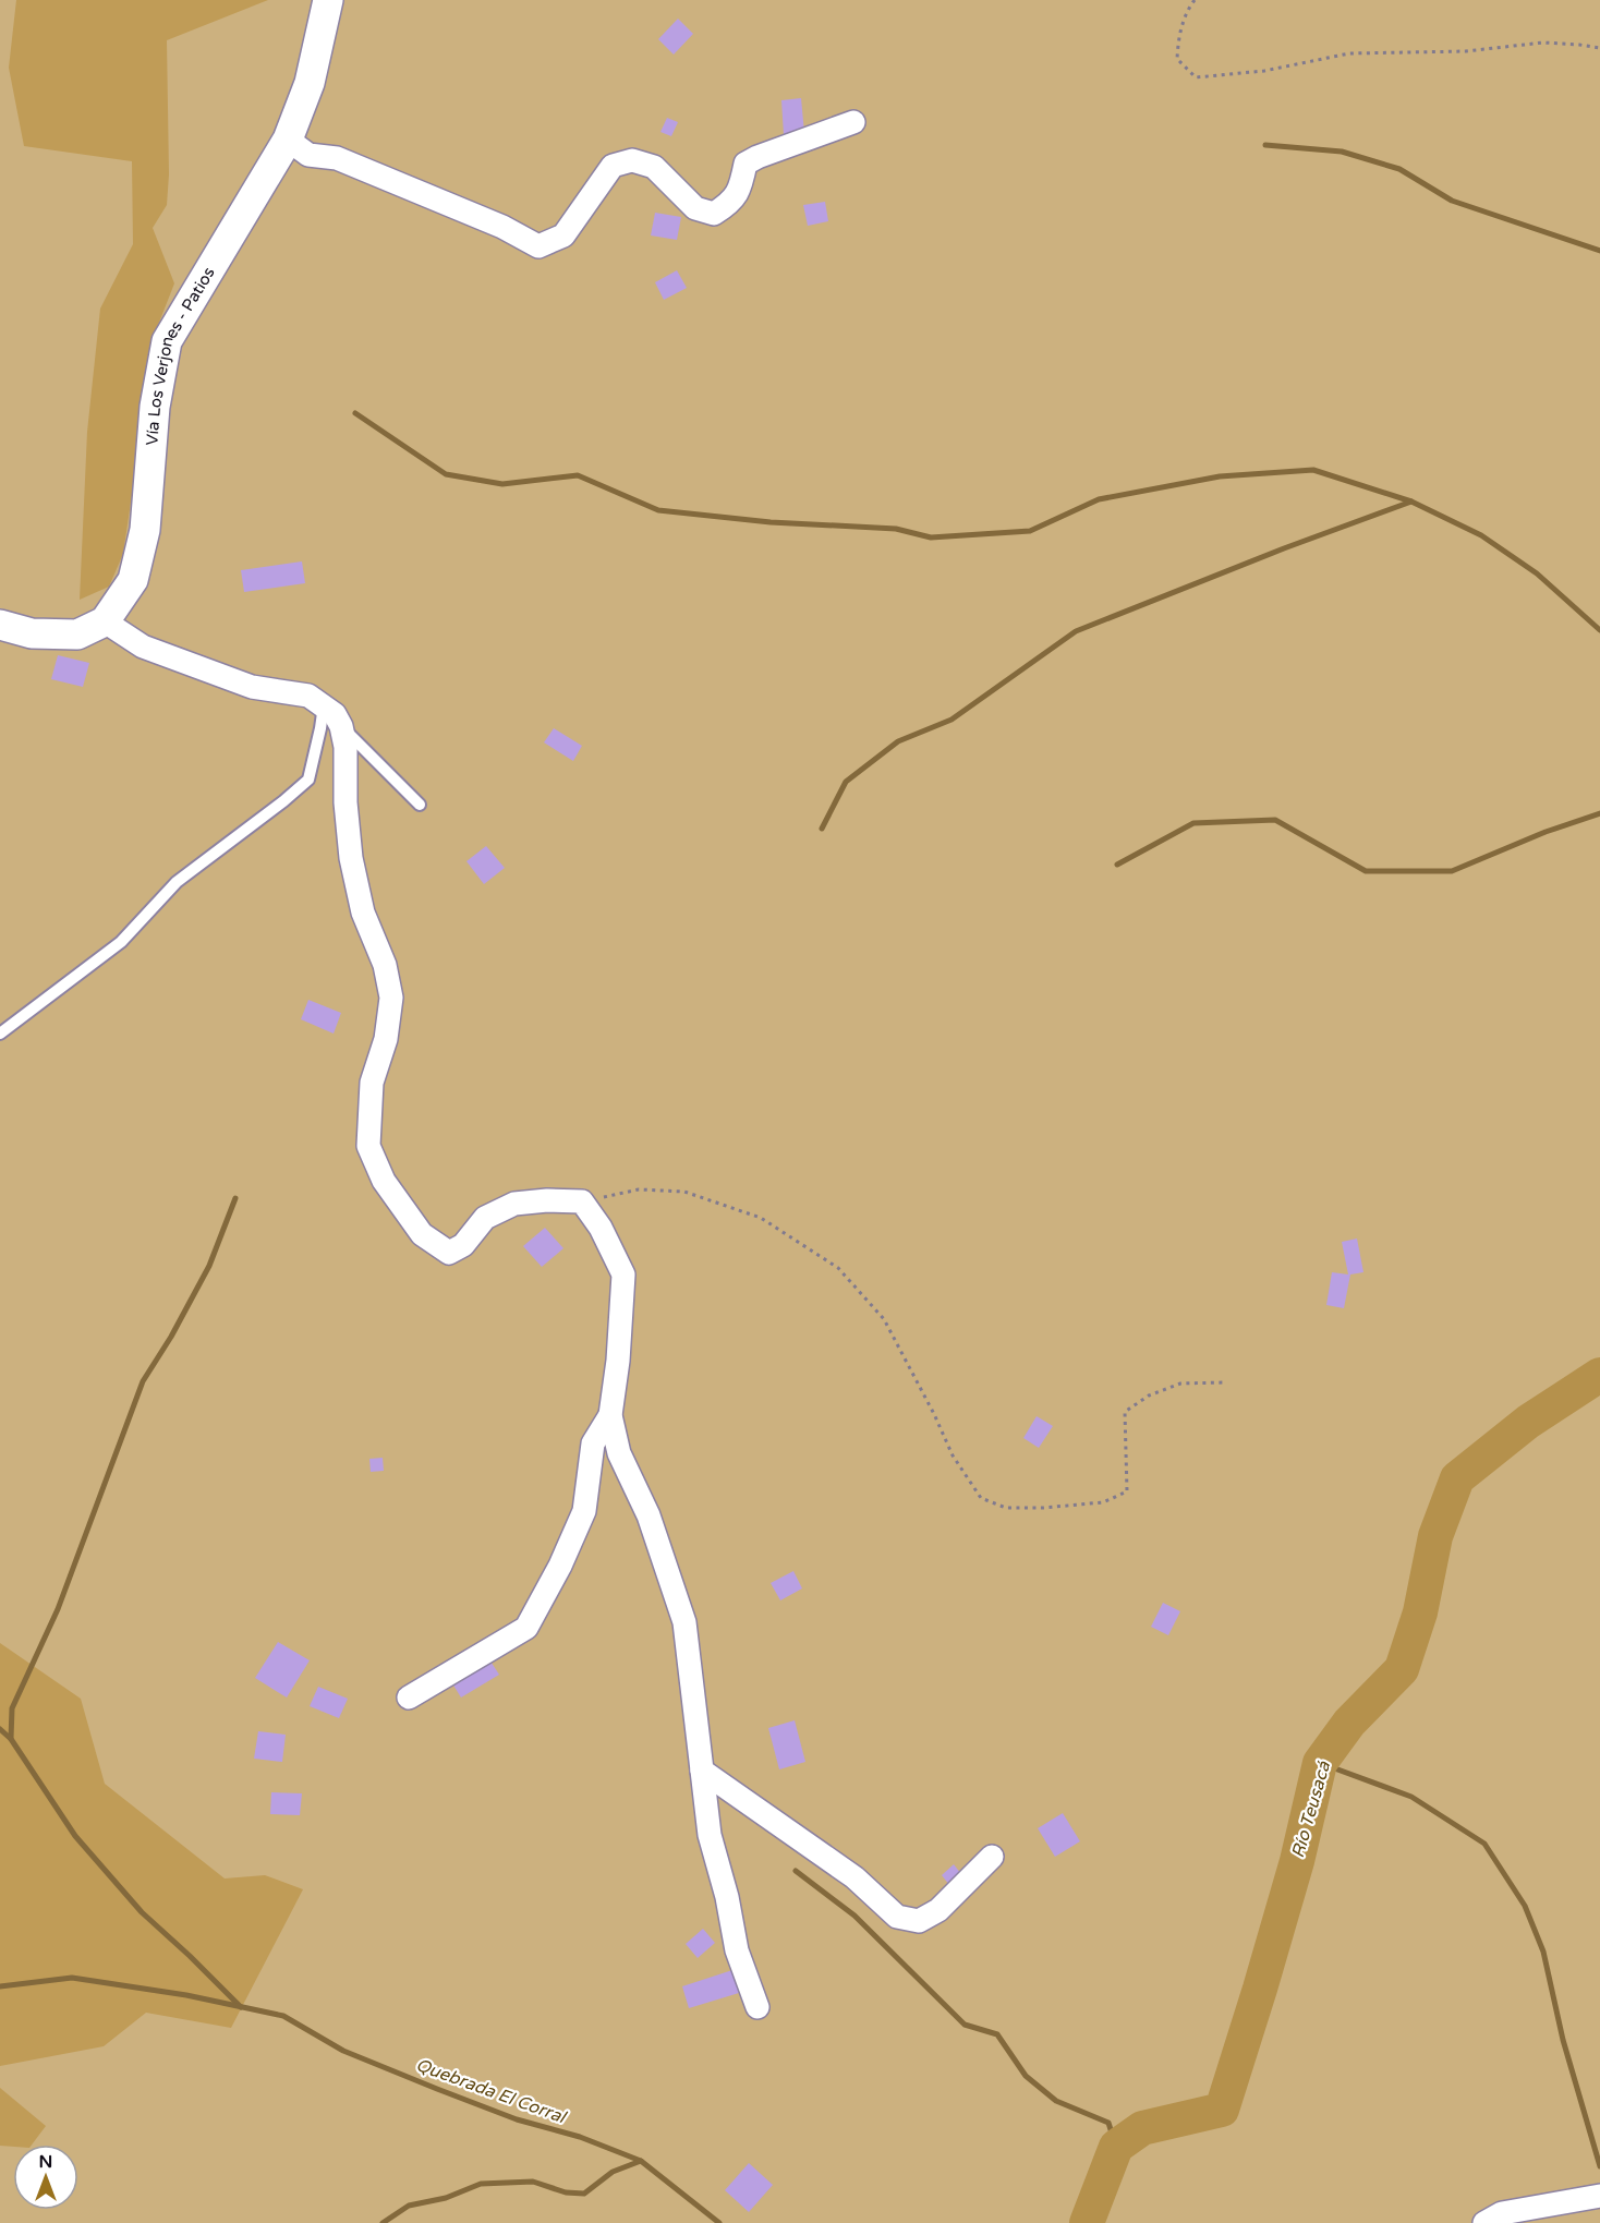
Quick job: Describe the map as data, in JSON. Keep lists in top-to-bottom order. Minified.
{"streets":{"street":["Vía Los Verjones - Patios"]},"water":["Río Teusacá","Quebrada El Corral"],"north":"top"}
